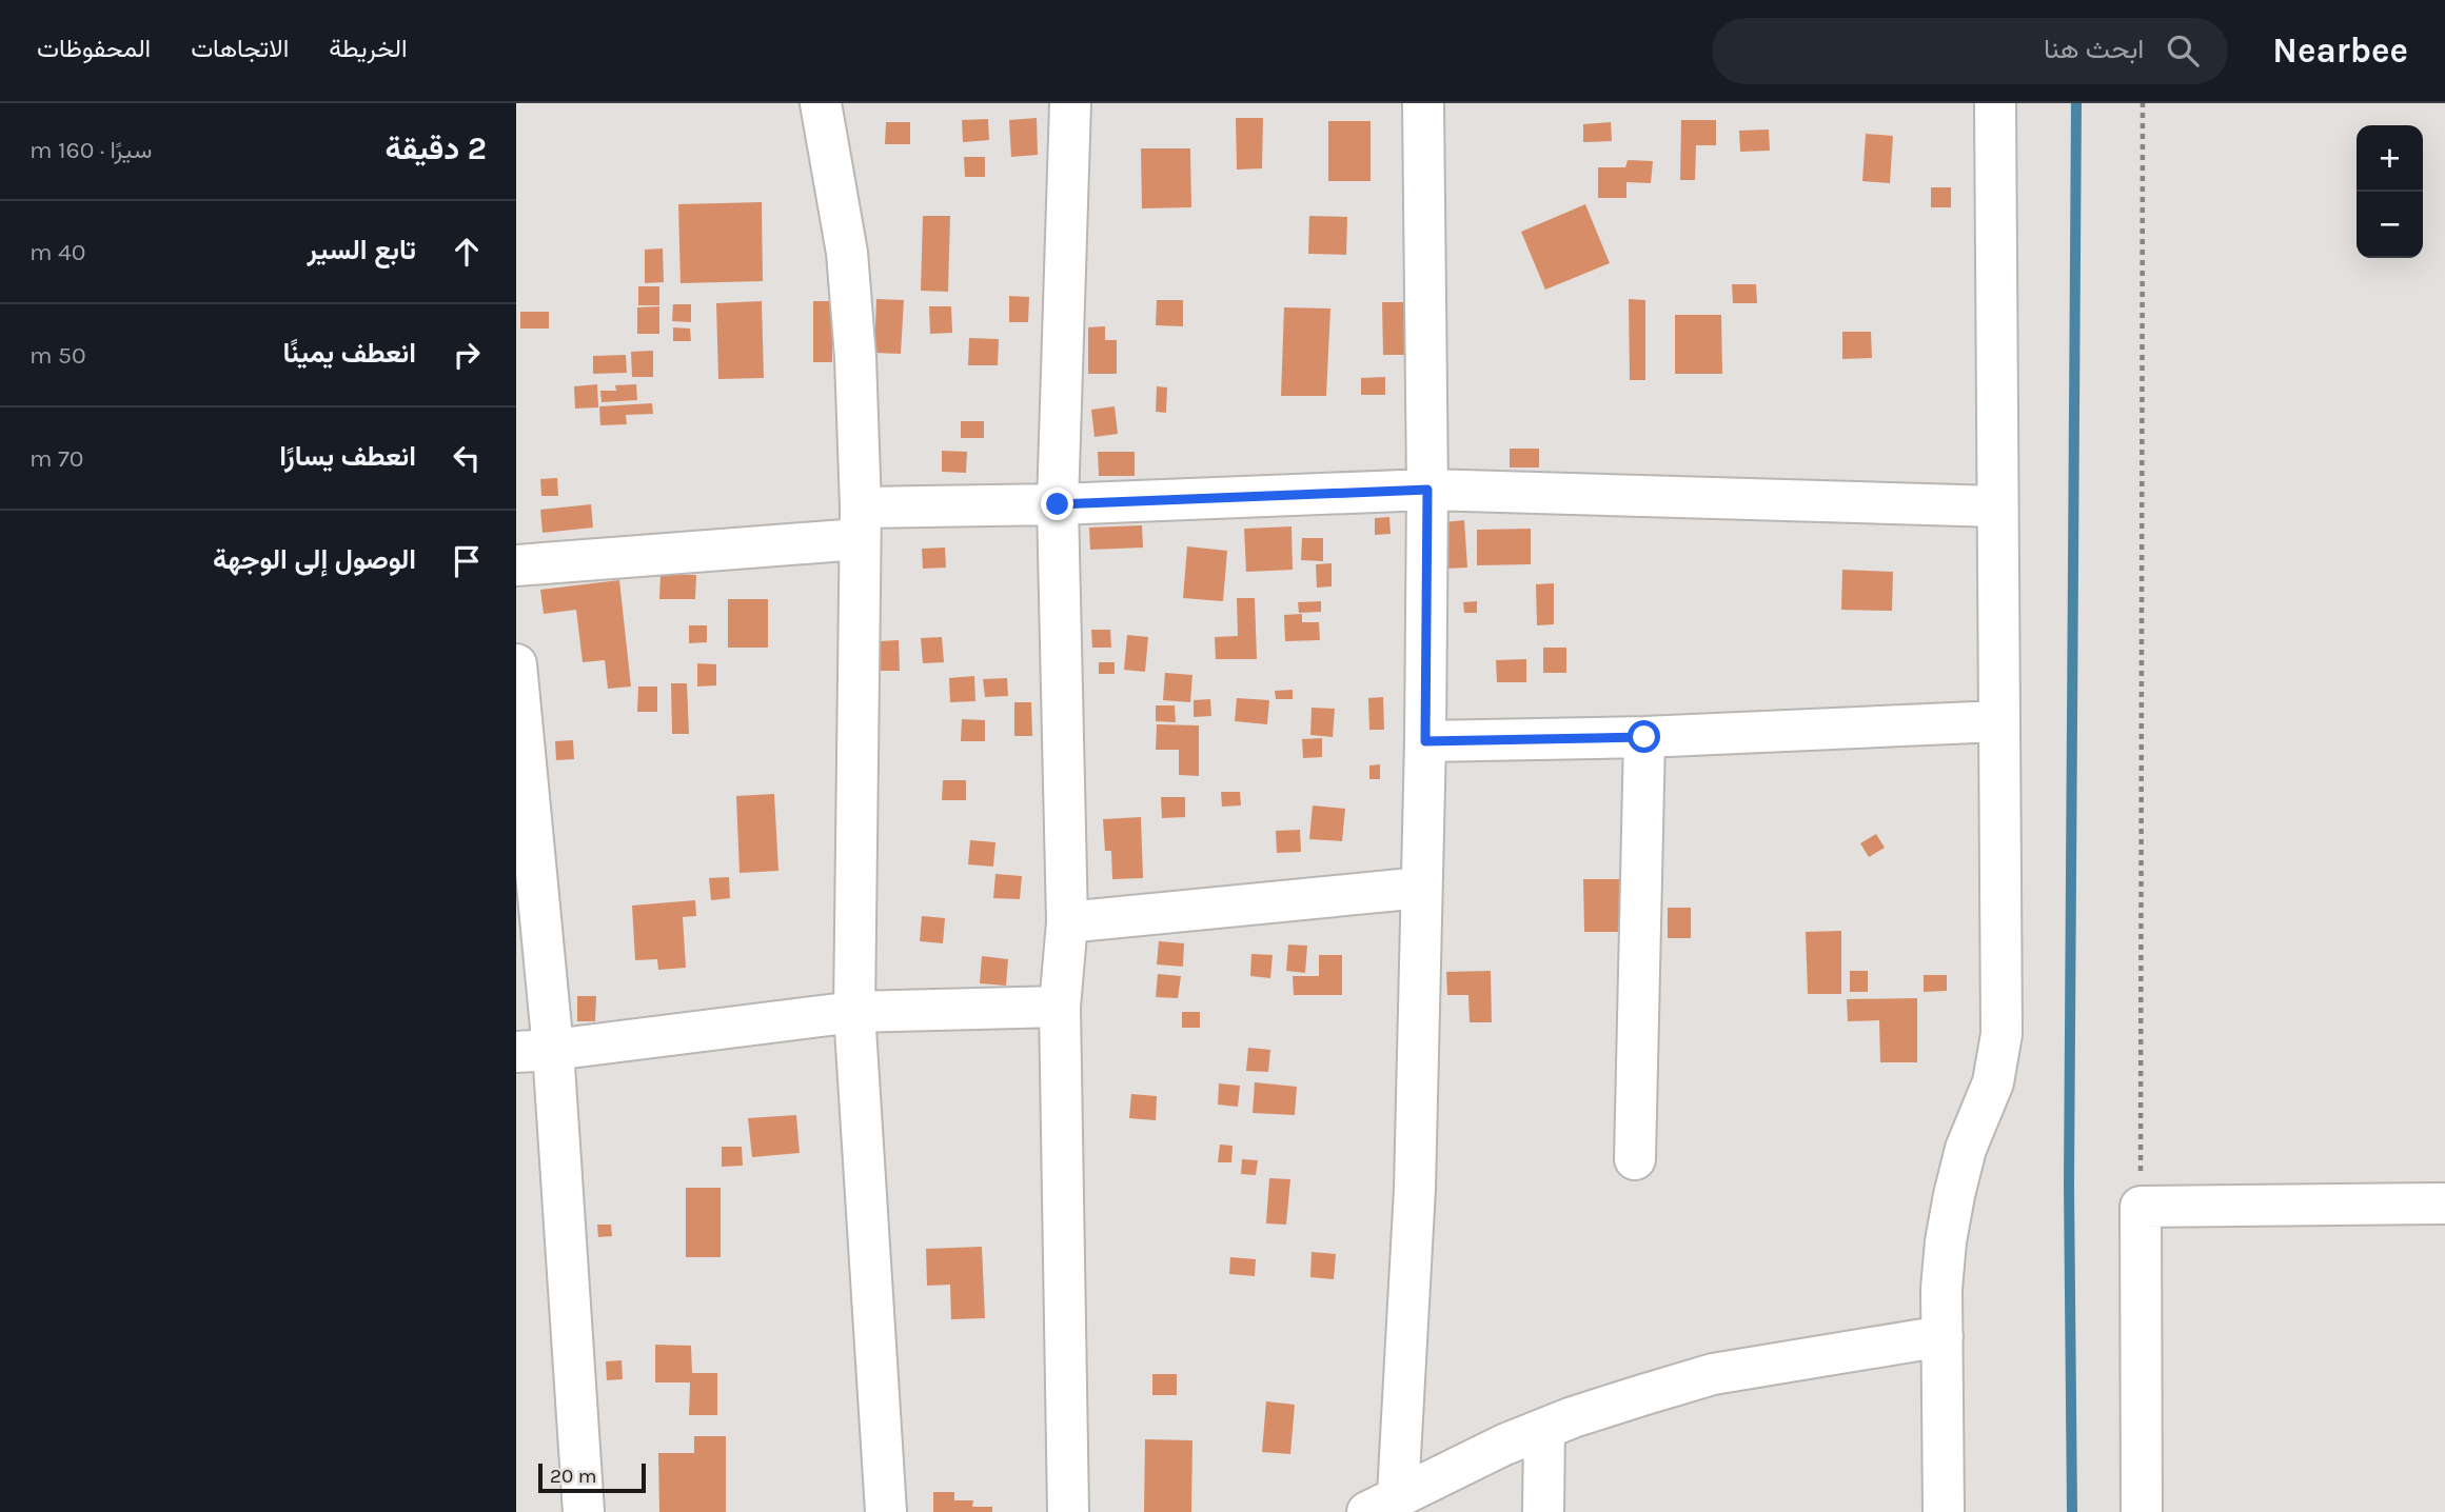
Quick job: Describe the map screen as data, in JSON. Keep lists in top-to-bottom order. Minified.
{"scale_bar":"20 m","page":{"header":"Nearbee","search":"ابحث هنا","nav":["الخريطة","الاتجاهات","المحفوظات"],"heading":["2 دقيقة","سيرًا · 160 m"],"map_buttons":["+","−"],"list":[["تابع السير","40 m"],["انعطف يمينًا","50 m"],["انعطف يسارًا","70 m"],"الوصول إلى الوجهة"],"scale":"20 m"}}
